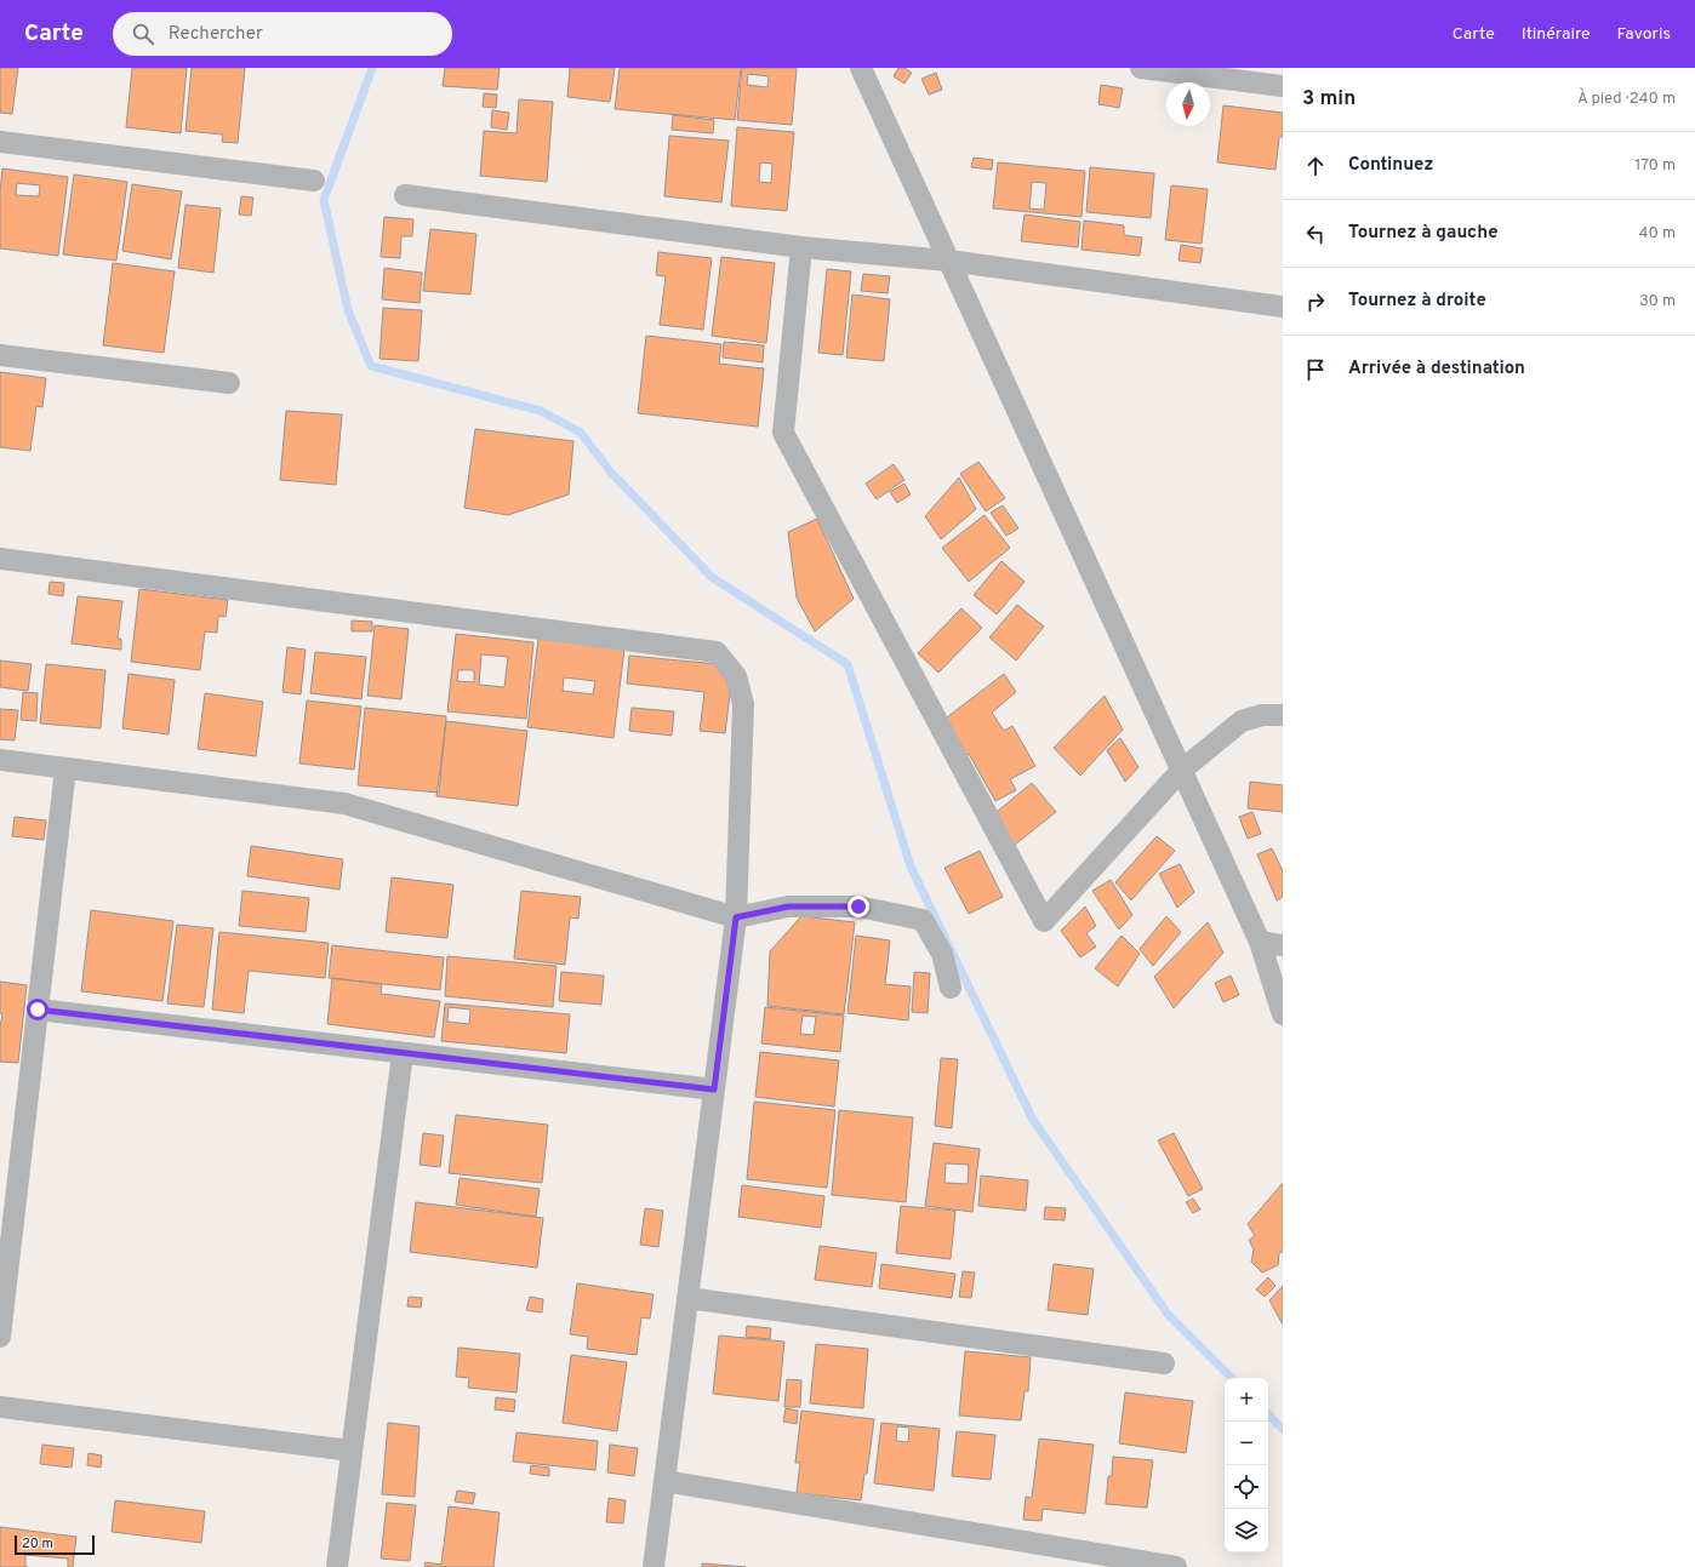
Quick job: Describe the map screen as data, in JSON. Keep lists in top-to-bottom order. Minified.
{"scale_bar":"20 m","north":"bottom","page":{"header":"Carte","search":"Rechercher","nav":["Carte","Itinéraire","Favoris"],"heading":["3 min","À pied · 240 m"],"list":[["Continuez","170 m"],["Tournez à gauche","40 m"],["Tournez à droite","30 m"],"Arrivée à destination"],"map_buttons":["+","−"],"scale":"20 m"}}
